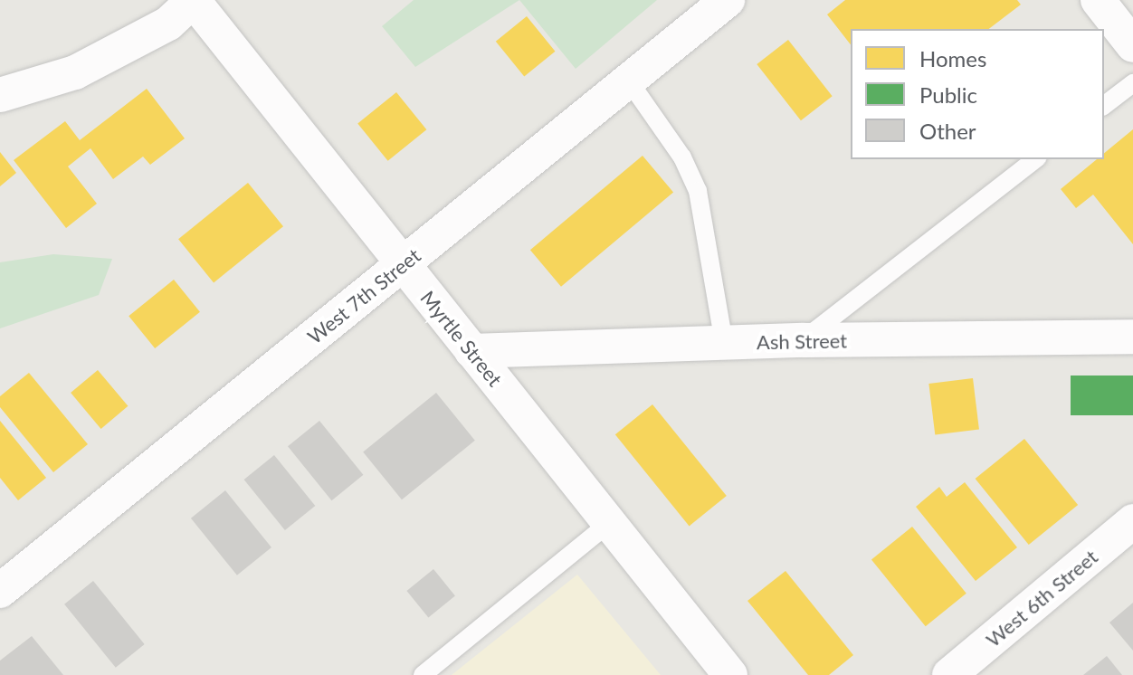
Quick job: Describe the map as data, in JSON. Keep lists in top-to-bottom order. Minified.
{"streets":{"street":["West 7th Street","Myrtle Street","Ash Street","West 6th Street"]},"crossings":[["West 7th Street","Myrtle Street"],["Myrtle Street","Ash Street"]],"legend":["Homes","Public","Other"]}
